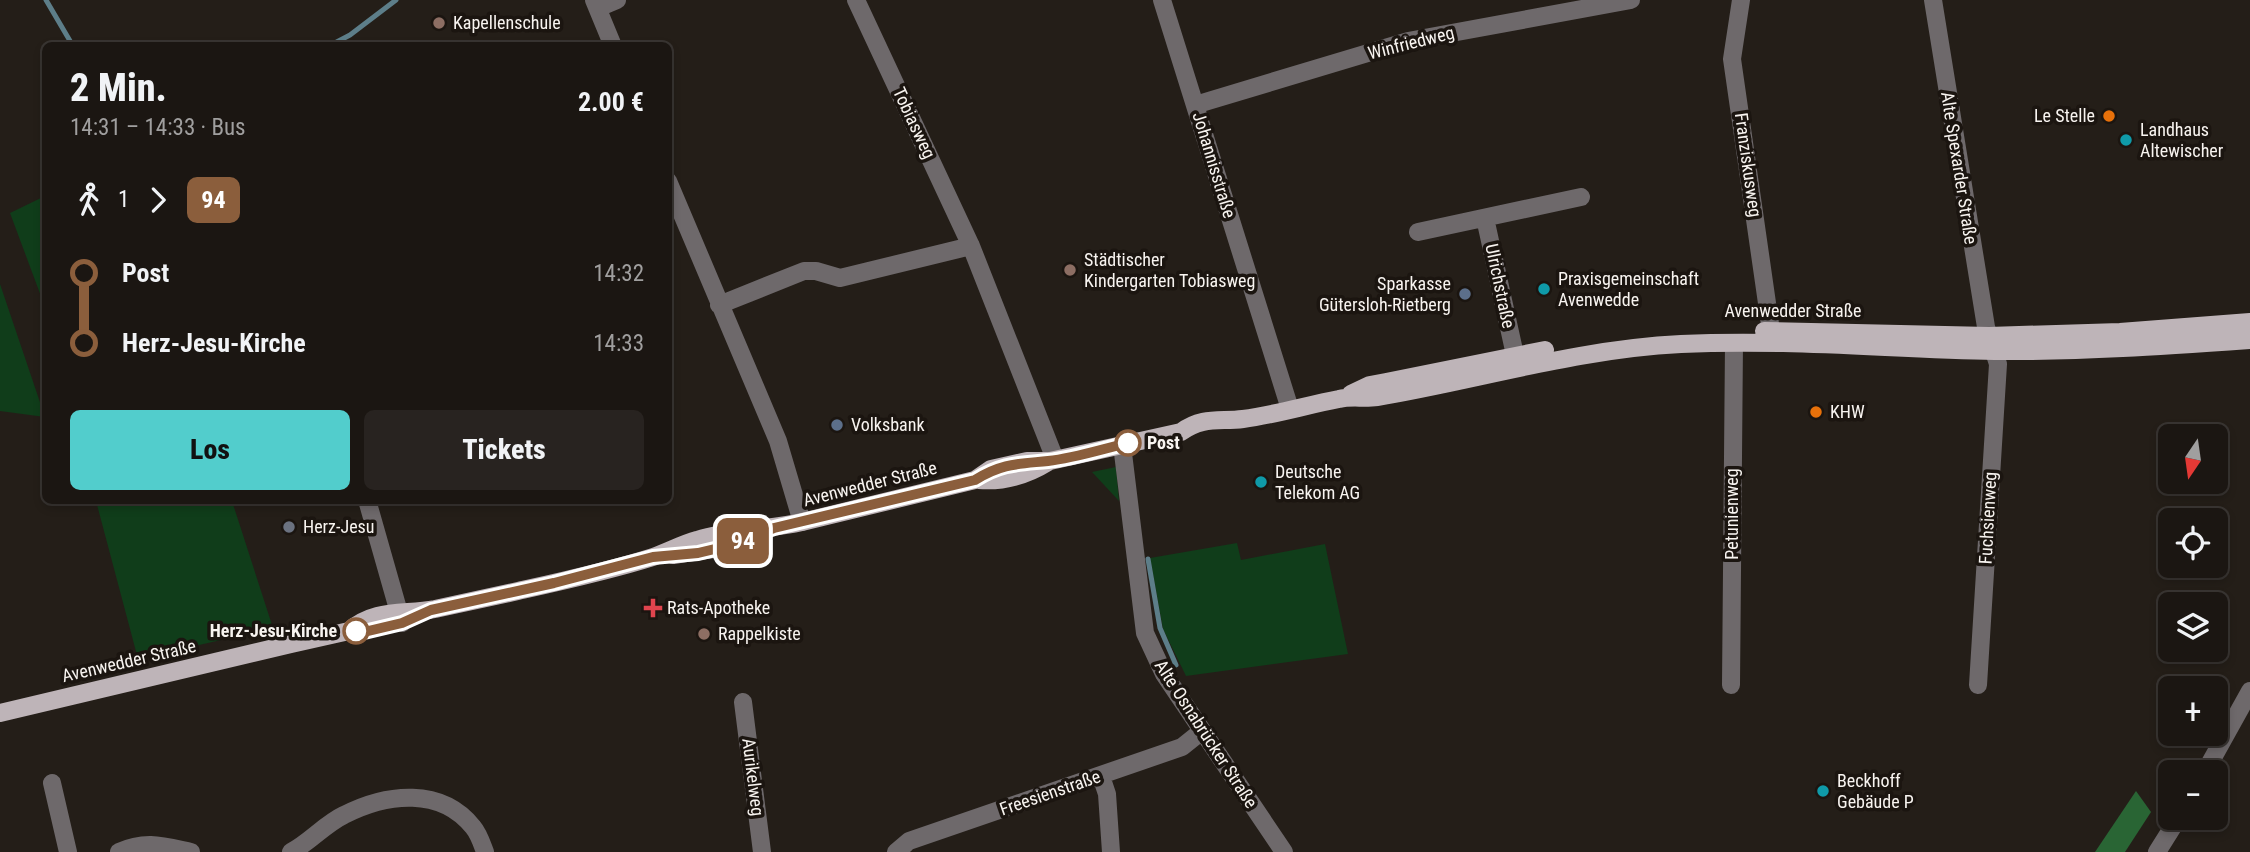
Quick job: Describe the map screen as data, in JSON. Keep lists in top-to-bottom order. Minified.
{"streets":{"main road":["Avenwedder Straße"],"street":["Winfriedweg","Tobiasweg","Johannisstraße","Franziskusweg","Alte Spexarder Straße","Ulrichstraße","Petunienweg","Fuchsienweg","Alte Osnabrücker Straße","Aurikelweg","Freesienstraße"]},"crossings":[["Winfriedweg","Johannisstraße"],["Tobiasweg","Avenwedder Straße"],["Johannisstraße","Avenwedder Straße"],["Franziskusweg","Avenwedder Straße"],["Alte Spexarder Straße","Avenwedder Straße"],["Alte Spexarder Straße","Fuchsienweg"],["Ulrichstraße","Avenwedder Straße"],["Avenwedder Straße","Petunienweg"],["Avenwedder Straße","Fuchsienweg"],["Avenwedder Straße","Alte Osnabrücker Straße"],["Alte Osnabrücker Straße","Freesienstraße"]],"places":{"other":["Kapellenschule","Le Stelle","Landhaus Altewischer","Städtischer Kindergarten Tobiasweg","Praxisgemeinschaft Avenwedde","Sparkasse Gütersloh-Rietberg","KHW","Volksbank","Post","Deutsche Telekom AG","Herz-Jesu","Herz-Jesu-Kirche","Rappelkiste","Beckhoff Gebäude P"],"health":["Rats-Apotheke"]},"lines":["bus line 94"],"north":"bottom","page":{"on_map":"94","heading":["2 Min.","14:31 – 14:33 · Bus","2.00 €"],"legs":["1","94"],"list":[{"name":"Post","value":"14:32"},{"name":"Herz-Jesu-Kirche","value":"14:33"}],"buttons":["Los","Tickets"],"map_buttons":["+","−"]}}
